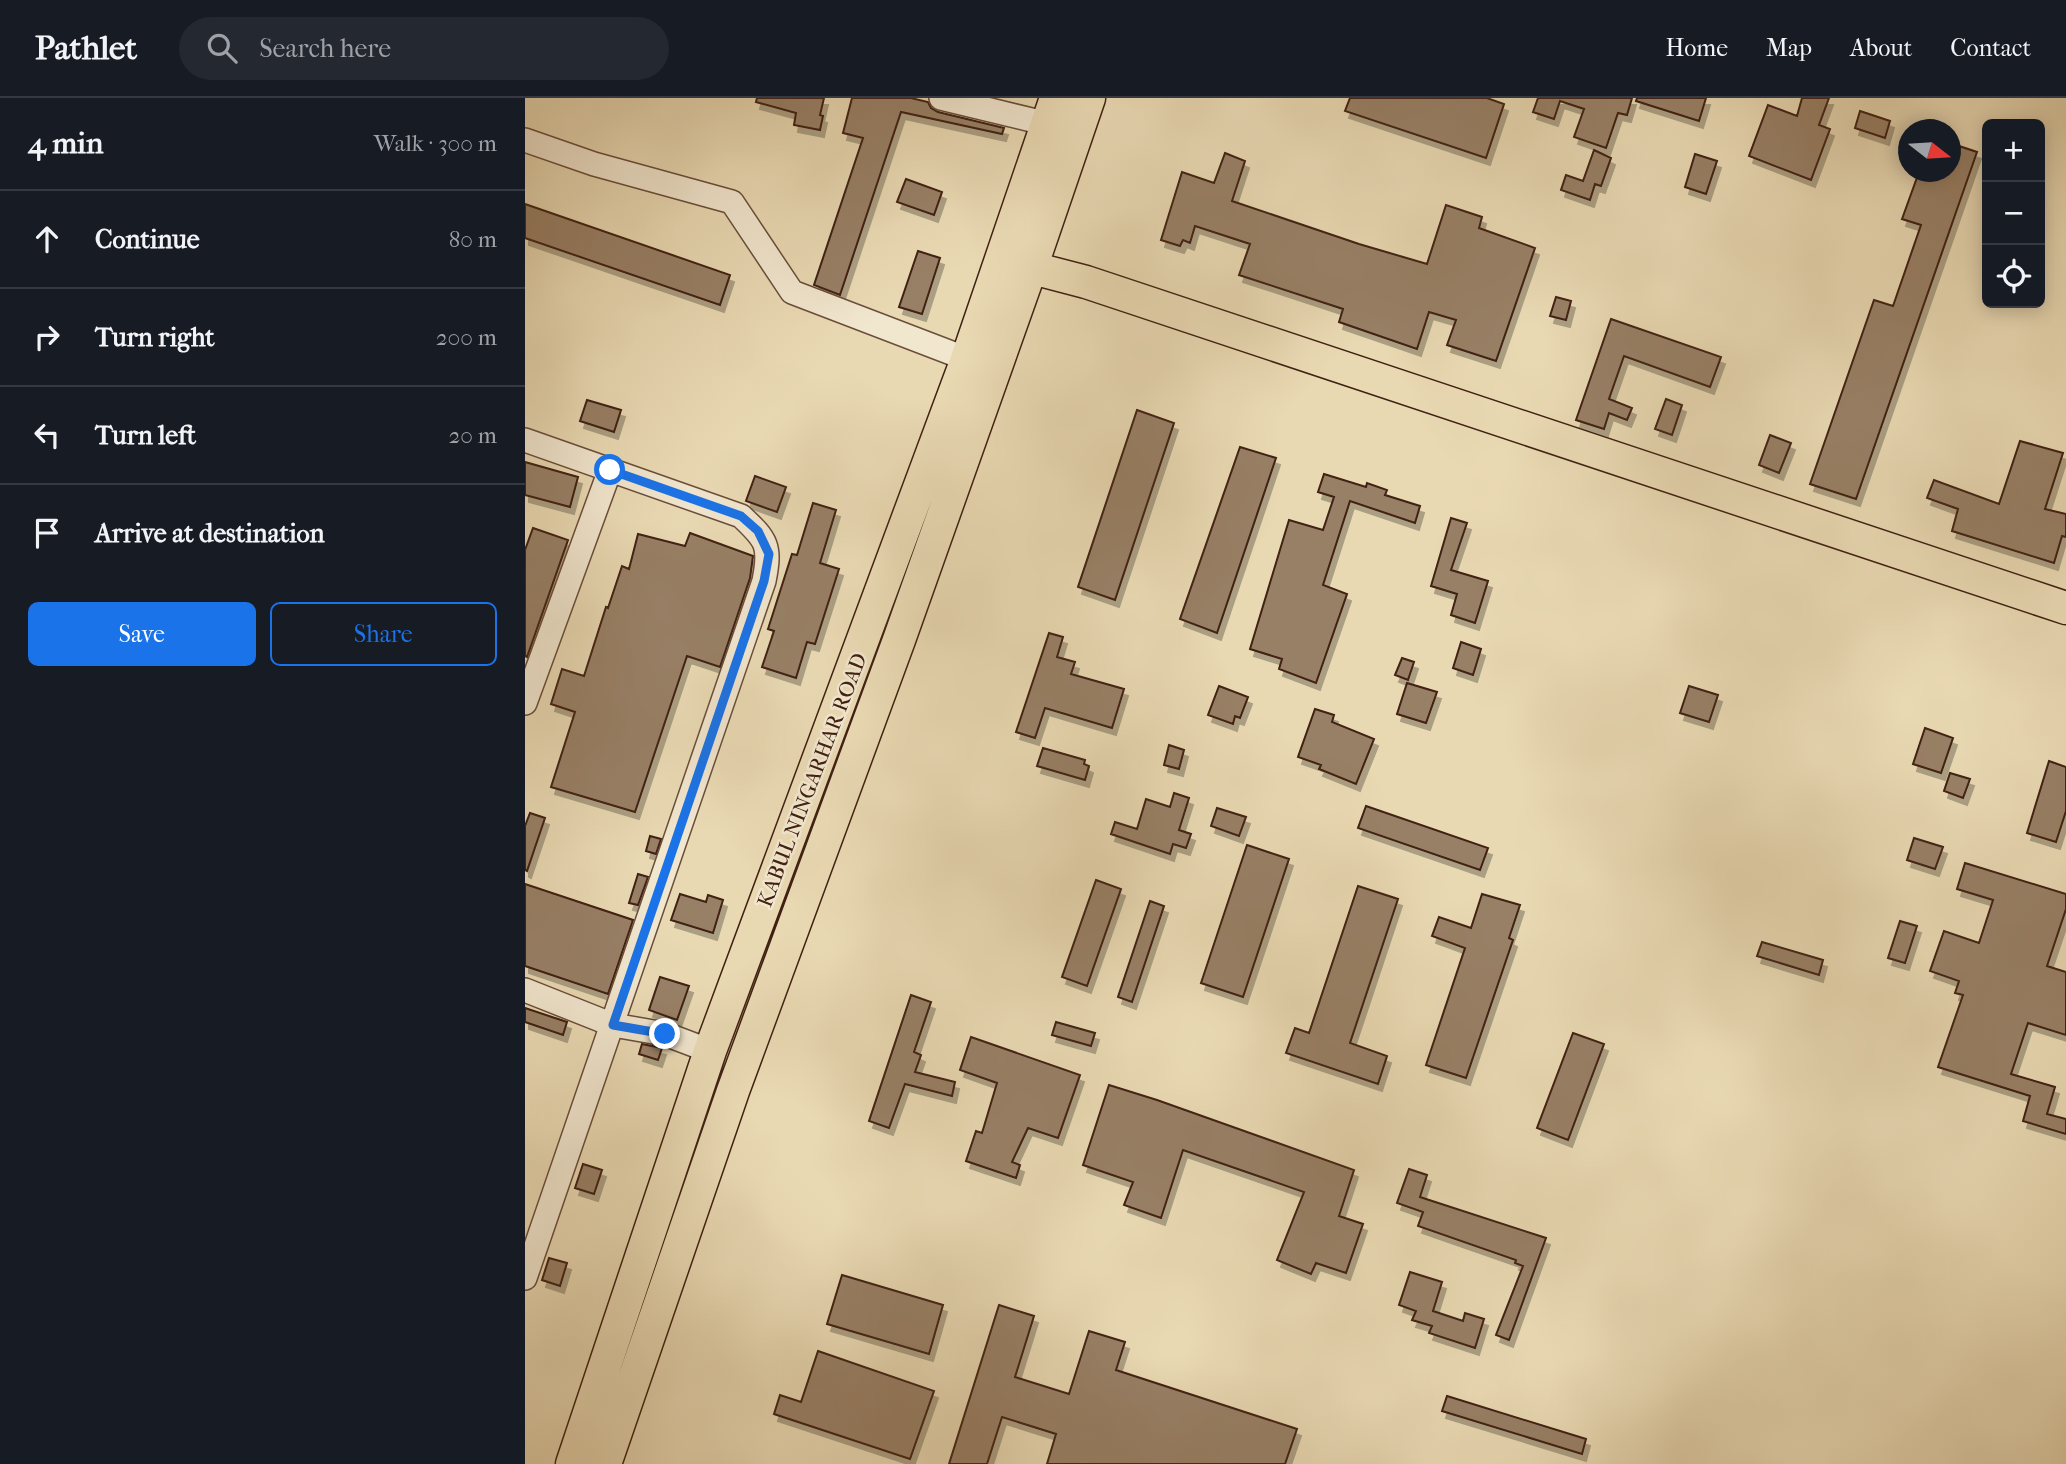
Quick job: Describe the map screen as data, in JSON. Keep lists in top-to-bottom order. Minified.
{"streets":{"highway":["KABUL NINGARHAR ROAD"]},"north":"right","page":{"header":"Pathlet","search":"Search here","nav":["Home","Map","About","Contact"],"heading":["4 min","Walk · 300 m"],"map_buttons":["+","−"],"list":[["Continue","80 m"],["Turn right","200 m"],["Turn left","20 m"],"Arrive at destination"],"buttons":["Save","Share"]}}
